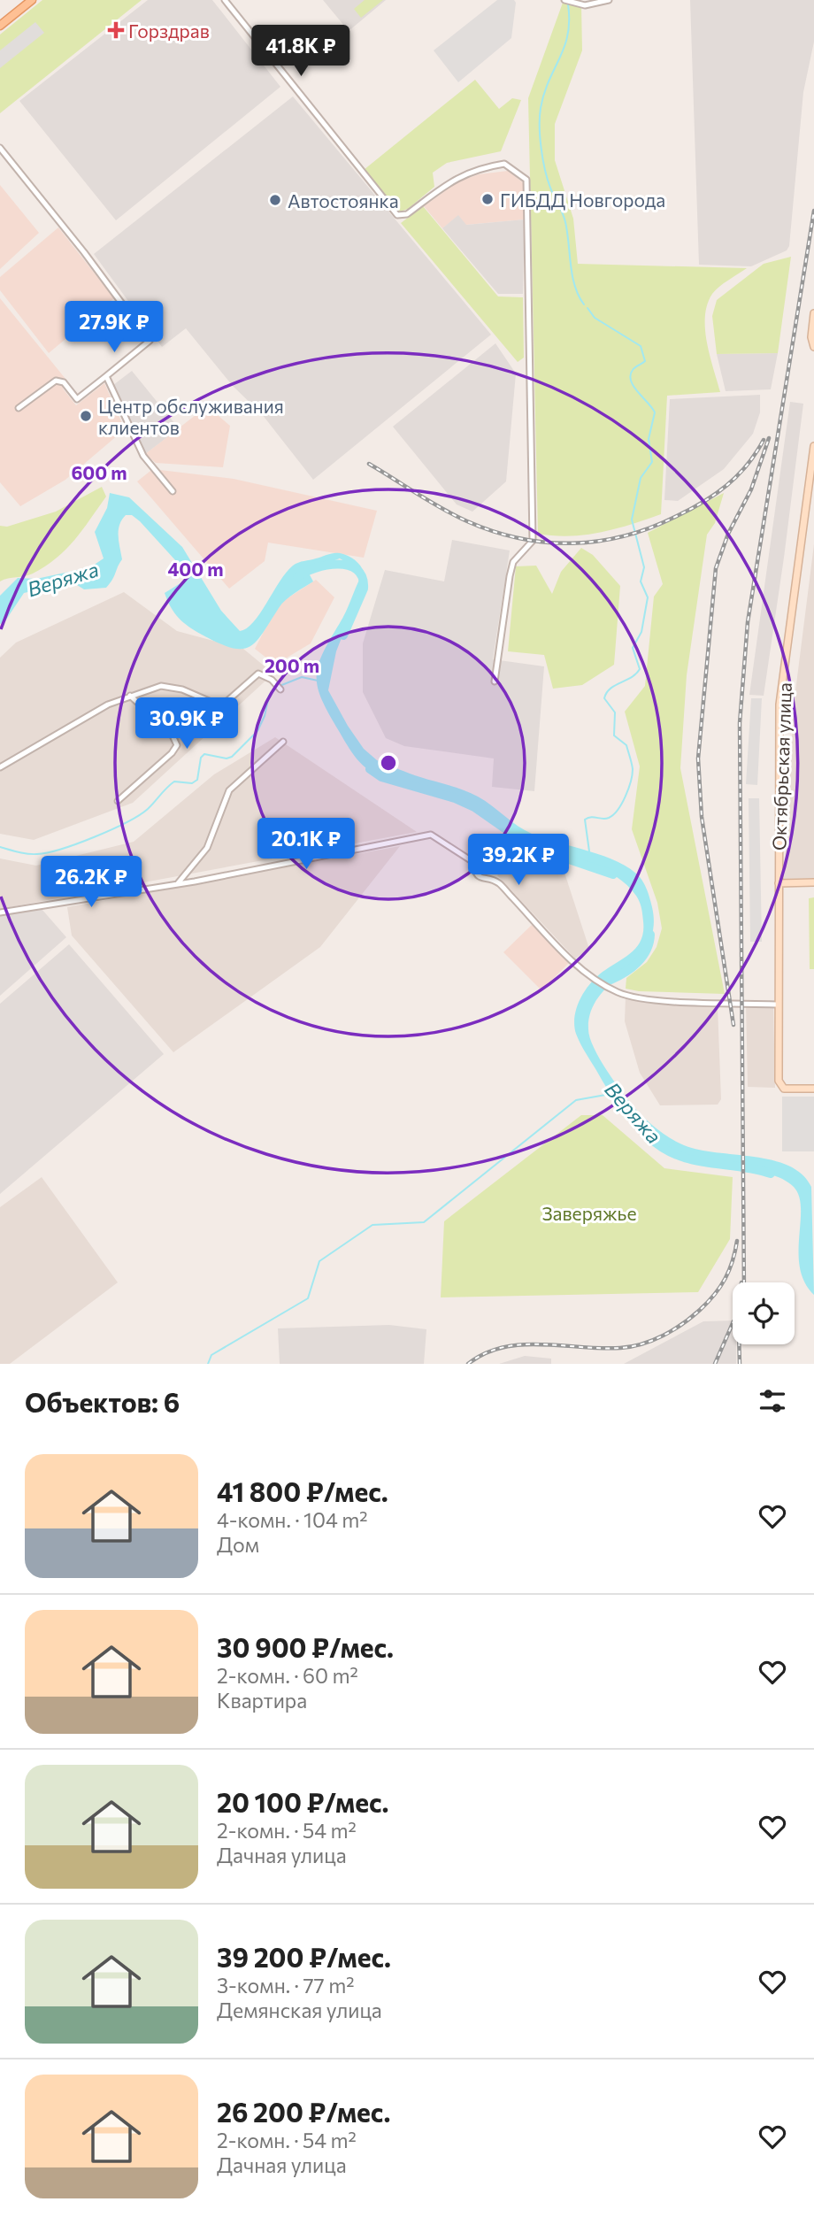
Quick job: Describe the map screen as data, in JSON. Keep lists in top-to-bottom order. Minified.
{"streets":{"main road":["Октябрьская улица"]},"water":["Веряжа"],"parks":["Заверяжье"],"places":{"health":["Горздрав"],"other":["ГИБДД Новгорода","Автостоянка","Центр обслуживания клиентов"]},"page":{"price":["41.8K ₽","27.9K ₽","30.9K ₽","20.1K ₽","39.2K ₽","26.2K ₽"],"heading":"Объектов: 6","list":[{"name":"41 800 ₽/мес.","note":"4-комн. · 104 m² · Дом"},{"name":"30 900 ₽/мес.","note":"2-комн. · 60 m² · Квартира"},{"name":"20 100 ₽/мес.","note":"2-комн. · 54 m² · Дачная улица"},{"name":"39 200 ₽/мес.","note":"3-комн. · 77 m² · Демянская улица"},{"name":"26 200 ₽/мес.","note":"2-комн. · 54 m² · Дачная улица"}]},"rings":["600 m","400 m","200 m"]}
